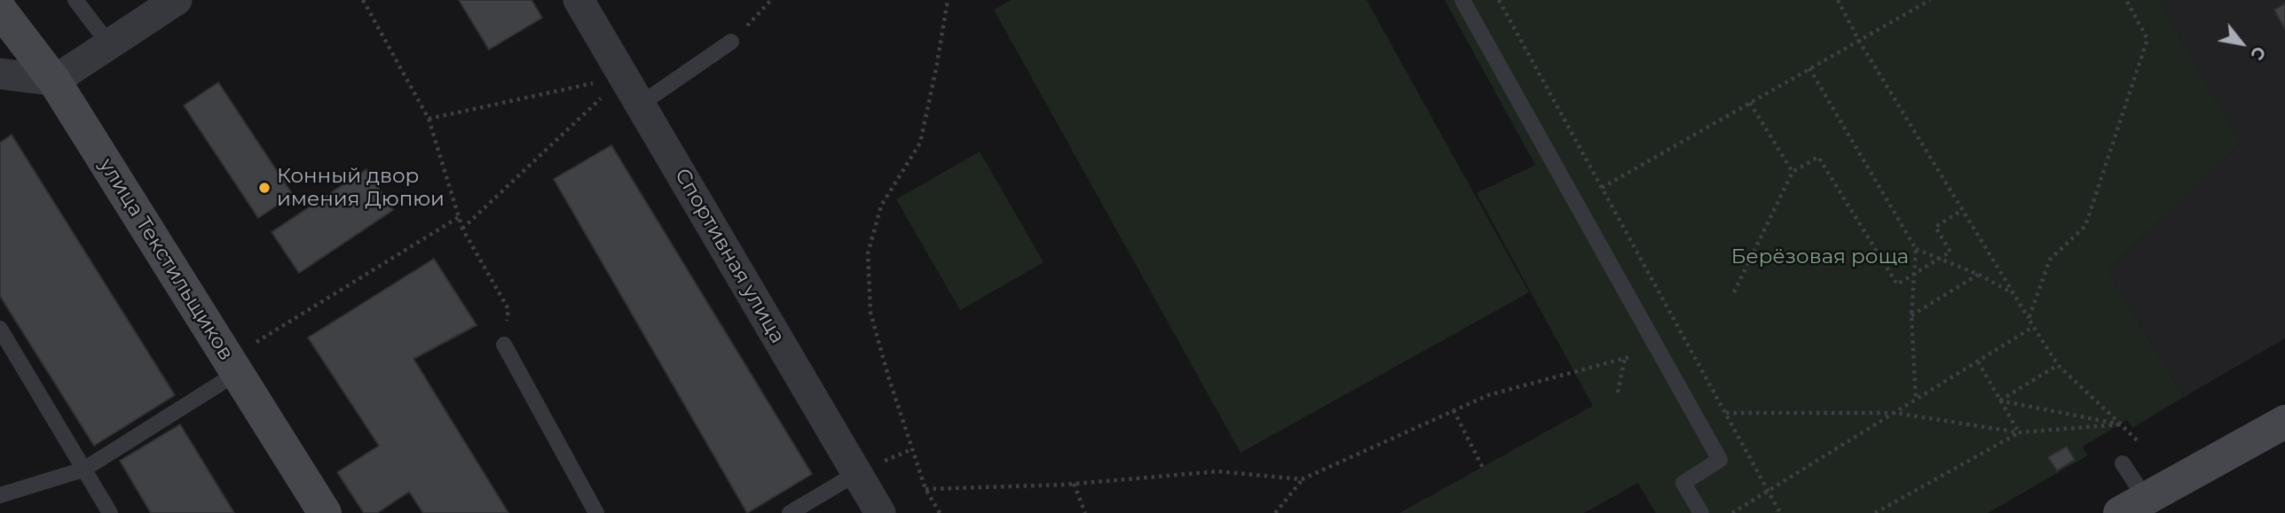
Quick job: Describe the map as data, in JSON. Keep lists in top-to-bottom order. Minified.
{"streets":{"street":["Спортивная улица","улица Текстильщиков"]},"parks":["Берёзовая роща"],"places":["Конный двор имения Дюпюи"],"north":"bottom right"}
